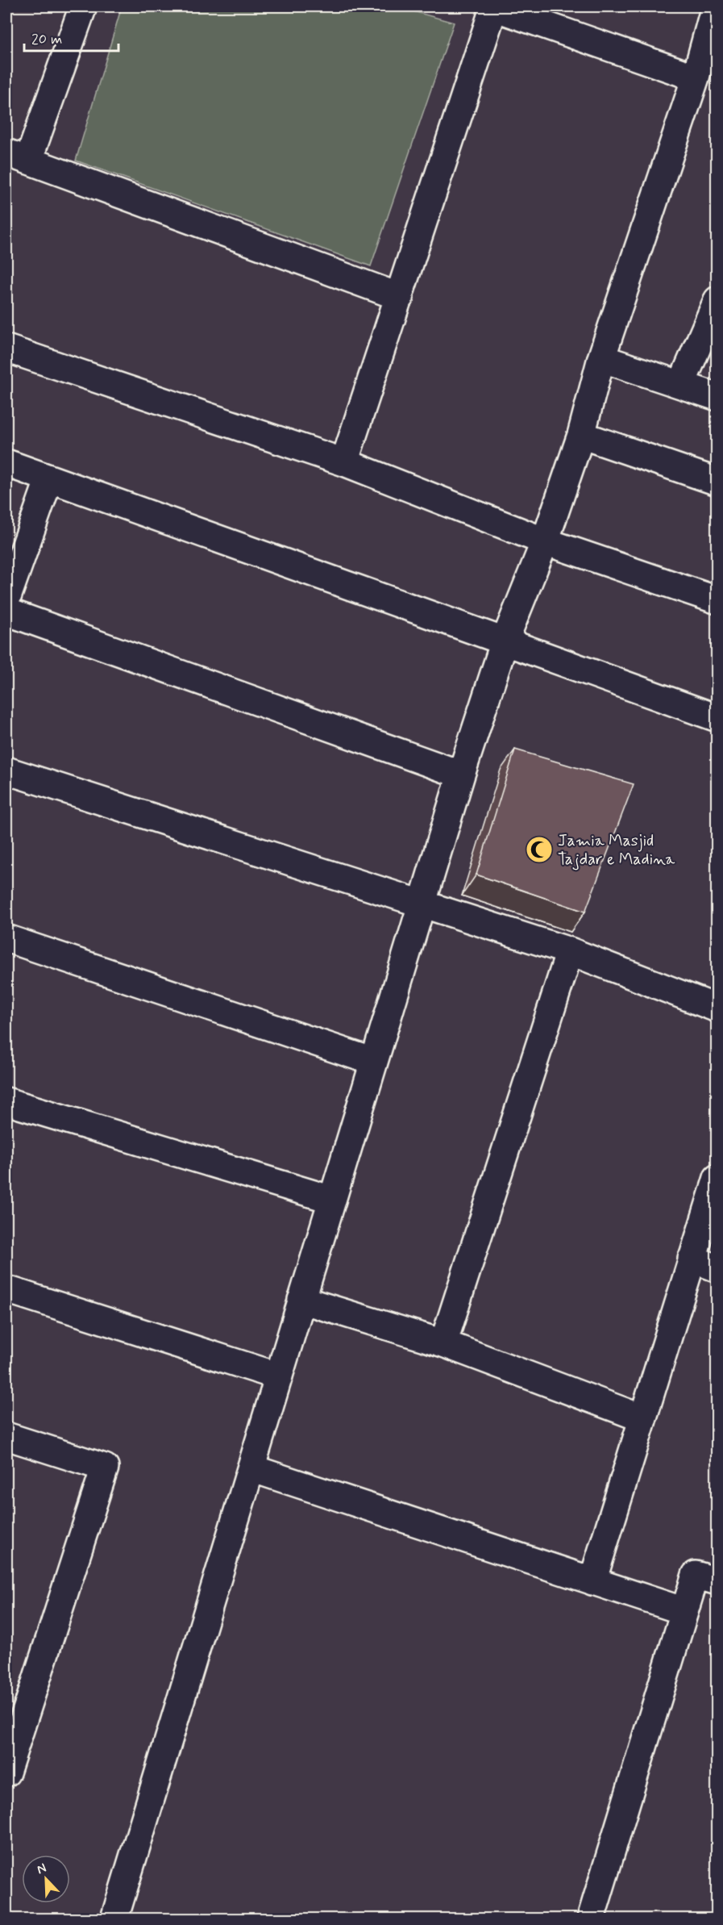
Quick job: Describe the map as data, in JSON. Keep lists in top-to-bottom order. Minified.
{"places":{"mosque":["Jamia Masjid Tajdar e Madina"]},"scale_bar":"20 m","north":"top left"}
